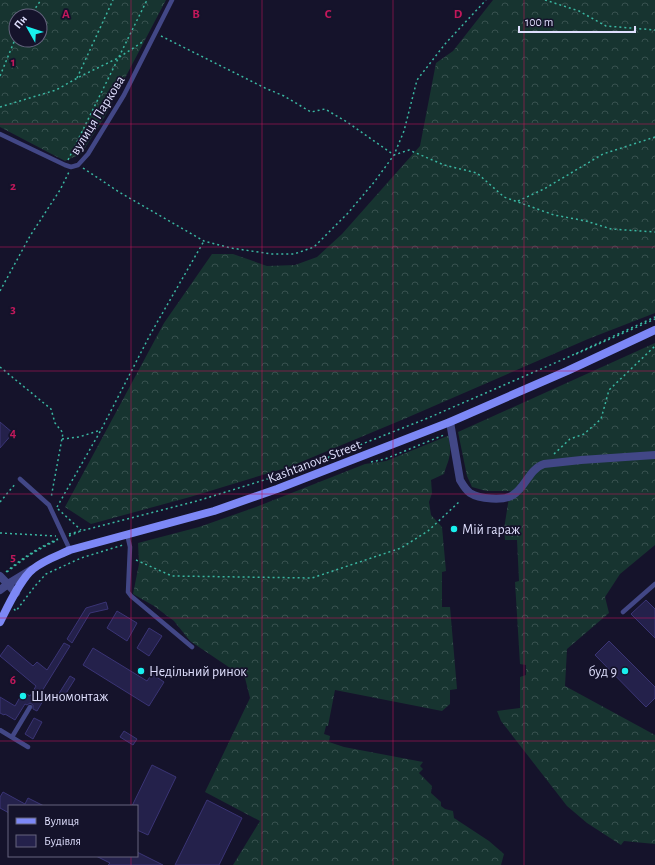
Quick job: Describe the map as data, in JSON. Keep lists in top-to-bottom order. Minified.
{"streets":{"main road":["Kashtanova Street"],"lane":["вулиця Паркова"]},"places":["Мій гараж","Недільний ринок","буд 9","Шиномонтаж"],"legend":["Вулиця","Будівля"],"scale_bar":"100 m","north":"top left","grid":{"columns":["A","B","C","D"],"rows":["1","2","3","4","5","6"]}}
